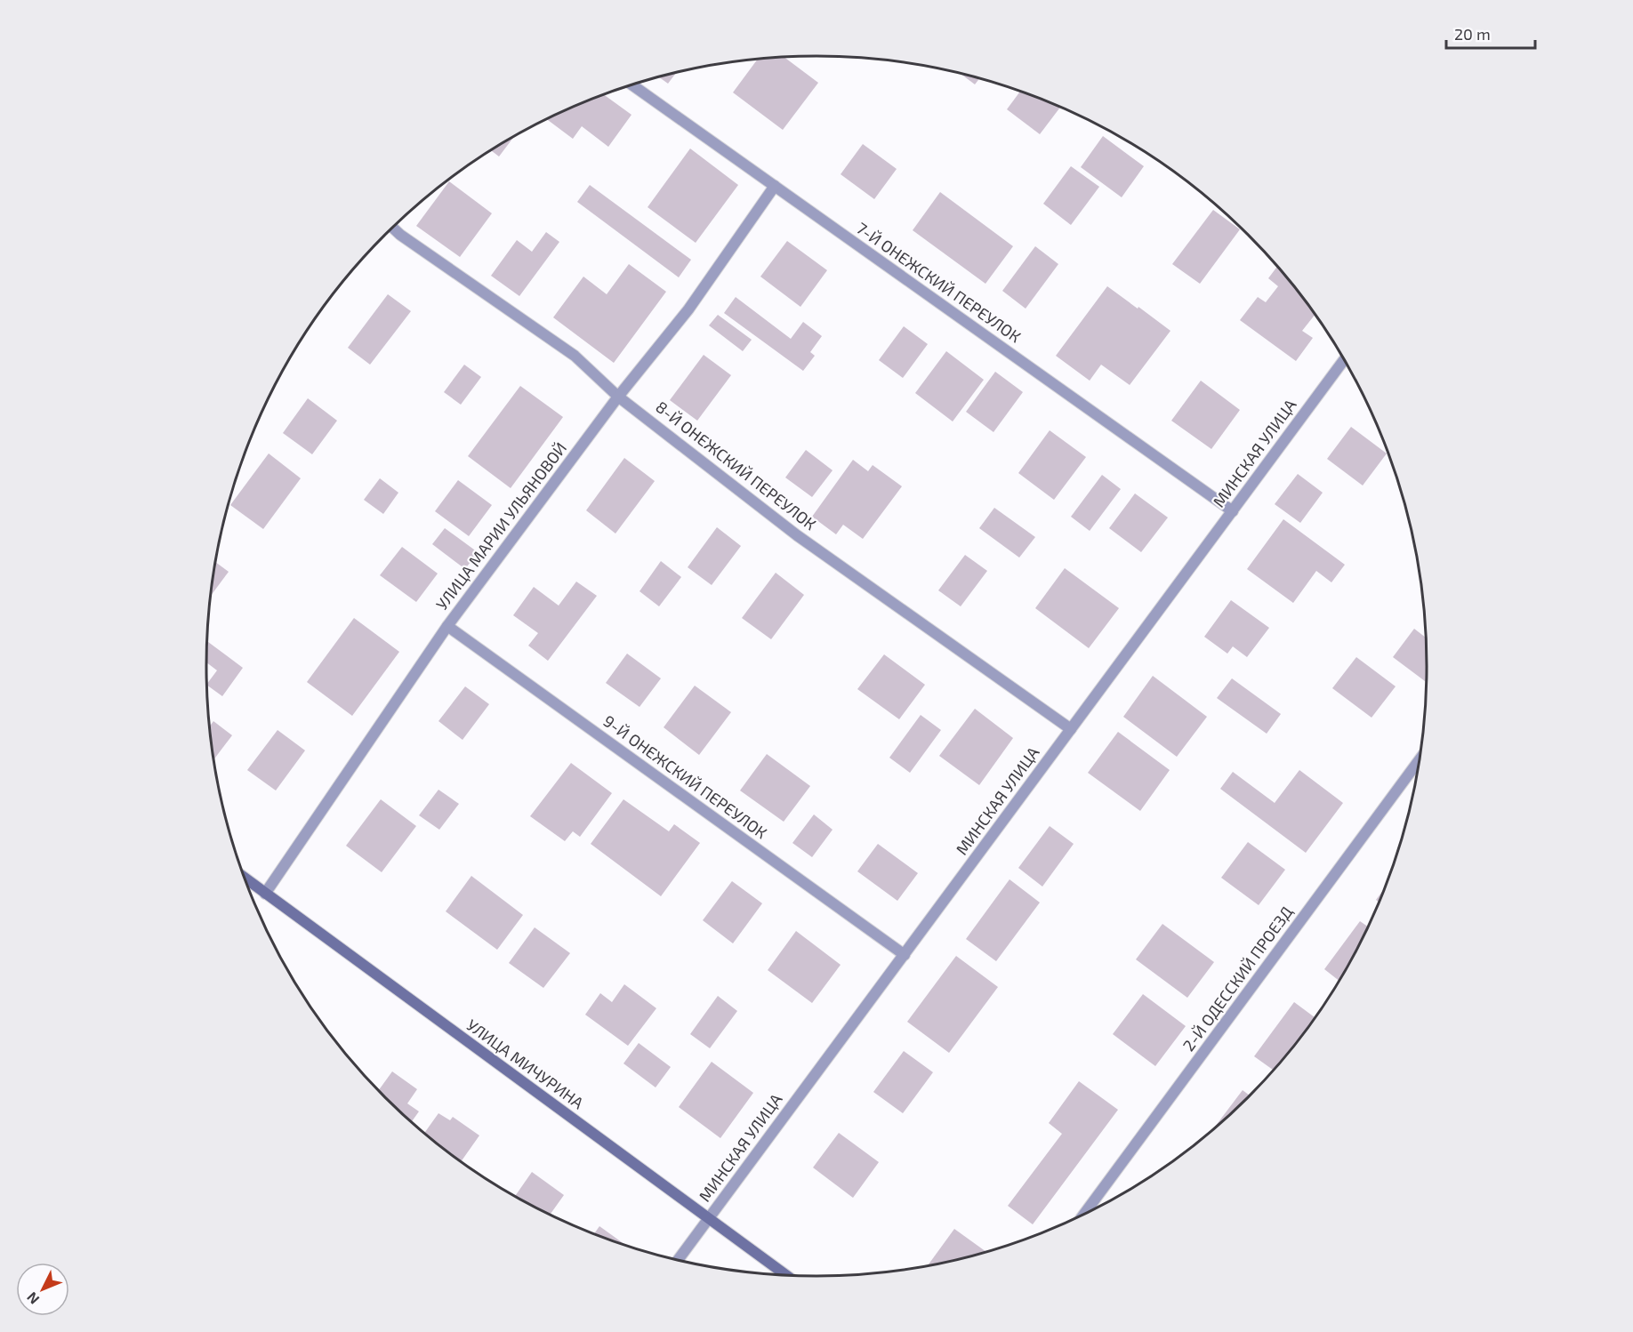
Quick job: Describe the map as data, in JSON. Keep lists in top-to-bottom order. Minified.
{"streets":{"main road":["УЛИЦА МИЧУРИНА"],"street":["7-Й ОНЕЖСКИЙ ПЕРЕУЛОК","МИНСКАЯ УЛИЦА","8-Й ОНЕЖСКИЙ ПЕРЕУЛОК","УЛИЦА МАРИИ УЛЬЯНОВОЙ","9-Й ОНЕЖСКИЙ ПЕРЕУЛОК","2-Й ОДЕССКИЙ ПРОЕЗД"]},"crossings":[["7-Й ОНЕЖСКИЙ ПЕРЕУЛОК","МИНСКАЯ УЛИЦА"],["7-Й ОНЕЖСКИЙ ПЕРЕУЛОК","УЛИЦА МАРИИ УЛЬЯНОВОЙ"],["МИНСКАЯ УЛИЦА","8-Й ОНЕЖСКИЙ ПЕРЕУЛОК"],["МИНСКАЯ УЛИЦА","9-Й ОНЕЖСКИЙ ПЕРЕУЛОК"],["МИНСКАЯ УЛИЦА","УЛИЦА МИЧУРИНА"],["8-Й ОНЕЖСКИЙ ПЕРЕУЛОК","УЛИЦА МАРИИ УЛЬЯНОВОЙ"],["УЛИЦА МАРИИ УЛЬЯНОВОЙ","9-Й ОНЕЖСКИЙ ПЕРЕУЛОК"],["УЛИЦА МАРИИ УЛЬЯНОВОЙ","УЛИЦА МИЧУРИНА"]],"scale_bar":"20 m","north":"bottom left"}
